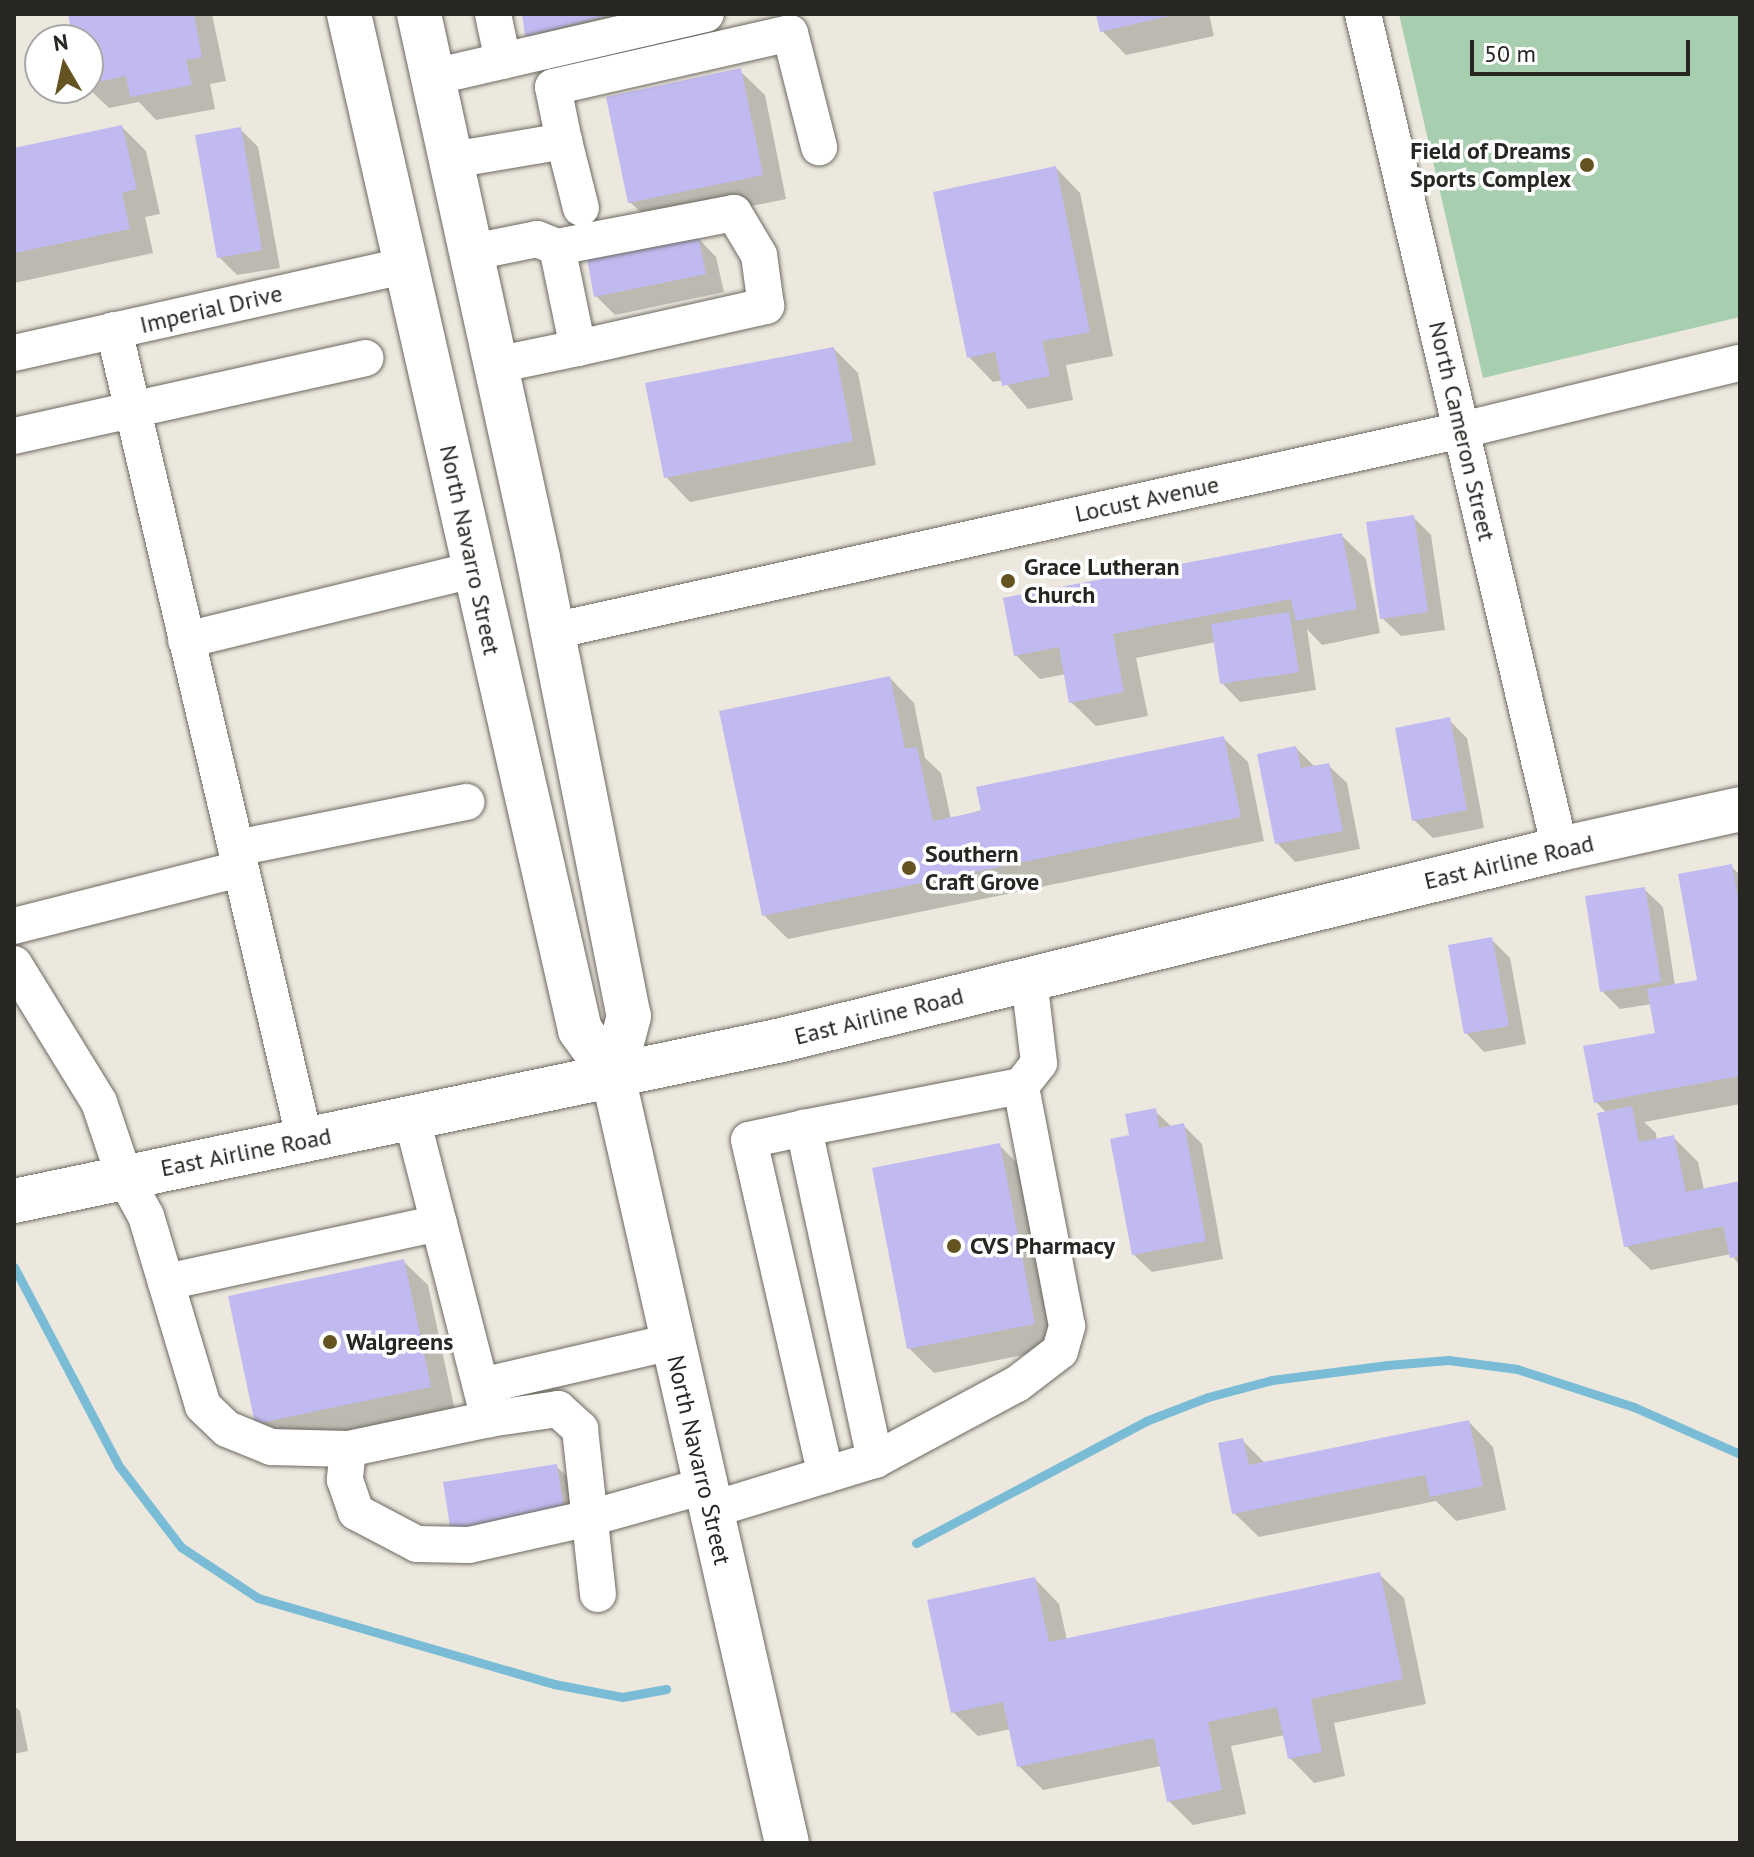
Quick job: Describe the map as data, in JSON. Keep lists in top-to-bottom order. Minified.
{"streets":{"main road":["North Navarro Street","East Airline Road"],"street":["Imperial Drive","North Cameron Street","Locust Avenue"]},"crossings":[["Imperial Drive","North Navarro Street"],["North Cameron Street","Locust Avenue"],["North Cameron Street","East Airline Road"],["Locust Avenue","North Navarro Street"],["North Navarro Street","East Airline Road"]],"places":["Field of Dreams Sports Complex","Grace Lutheran Church","Southern Craft Grove","CVS Pharmacy","Walgreens"],"scale_bar":"50 m","north":"top"}
